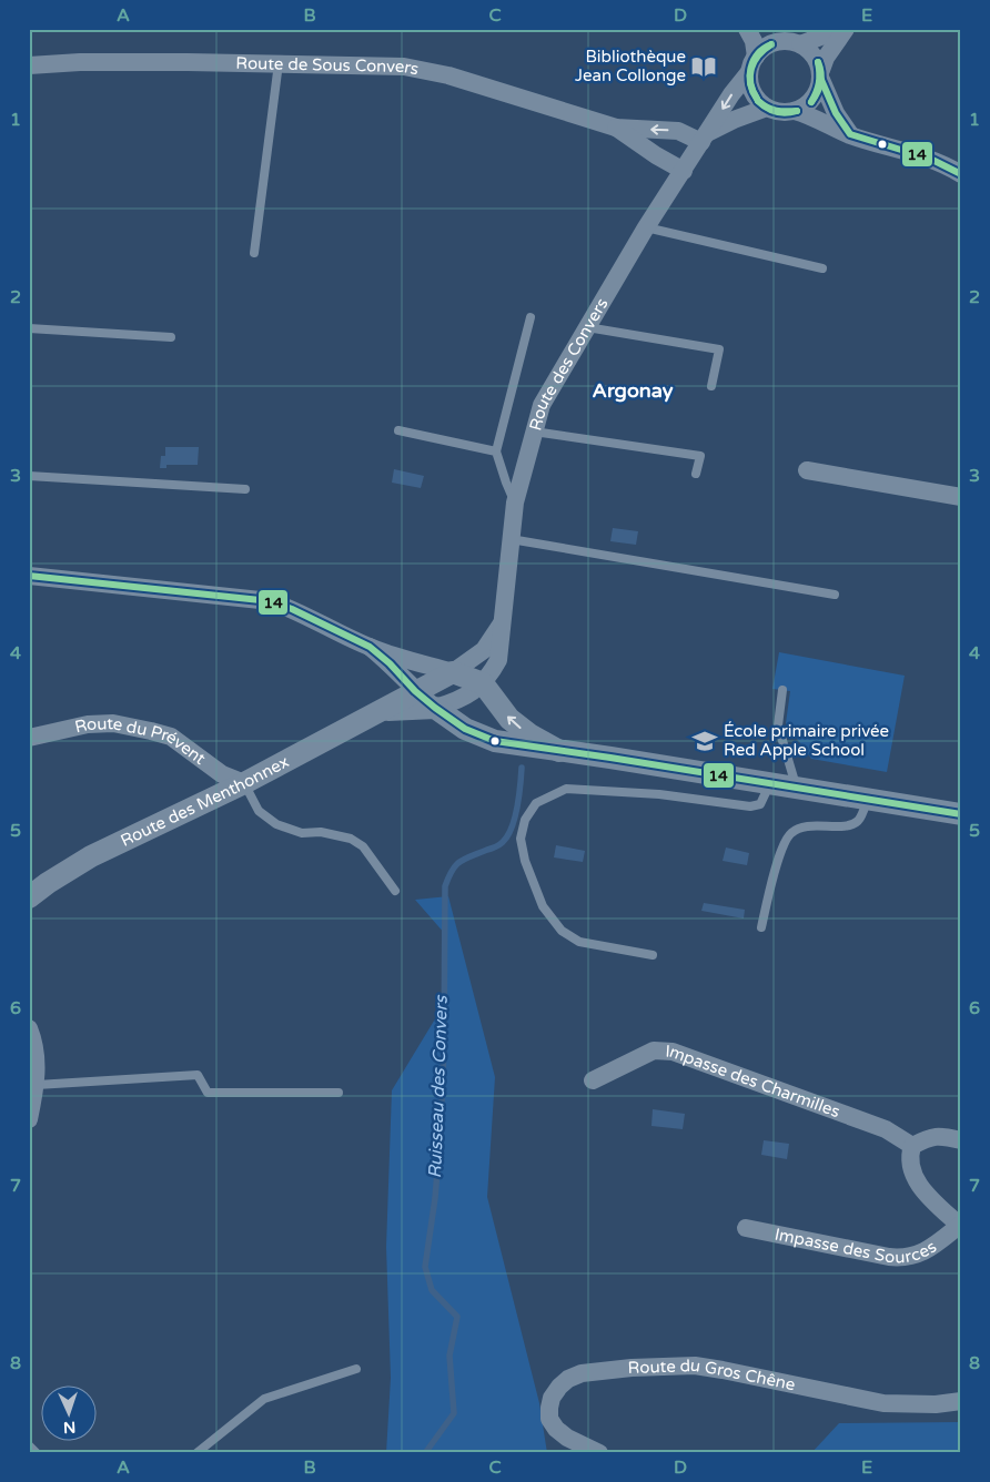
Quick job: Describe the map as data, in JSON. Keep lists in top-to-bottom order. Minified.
{"streets":{"street":["Route de Sous Convers","Route des Convers","Route du Prévent","Route des Menthonnex","Impasse des Charmilles","Impasse des Sources","Route du Gros Chêne"]},"crossings":[["Route de Sous Convers","Route des Convers"],["Route des Convers","Route des Menthonnex"],["Route du Prévent","Route des Menthonnex"]],"districts":["Argonay"],"water":["Ruisseau des Convers"],"places":{"library":["Bibliothèque Jean Collonge"],"school or university":["École primaire privée Red Apple School"]},"lines":["transit line 14"],"north":"bottom","grid":{"columns":["A","B","C","D","E"],"rows":["1","2","3","4","5","6","7","8"]}}
